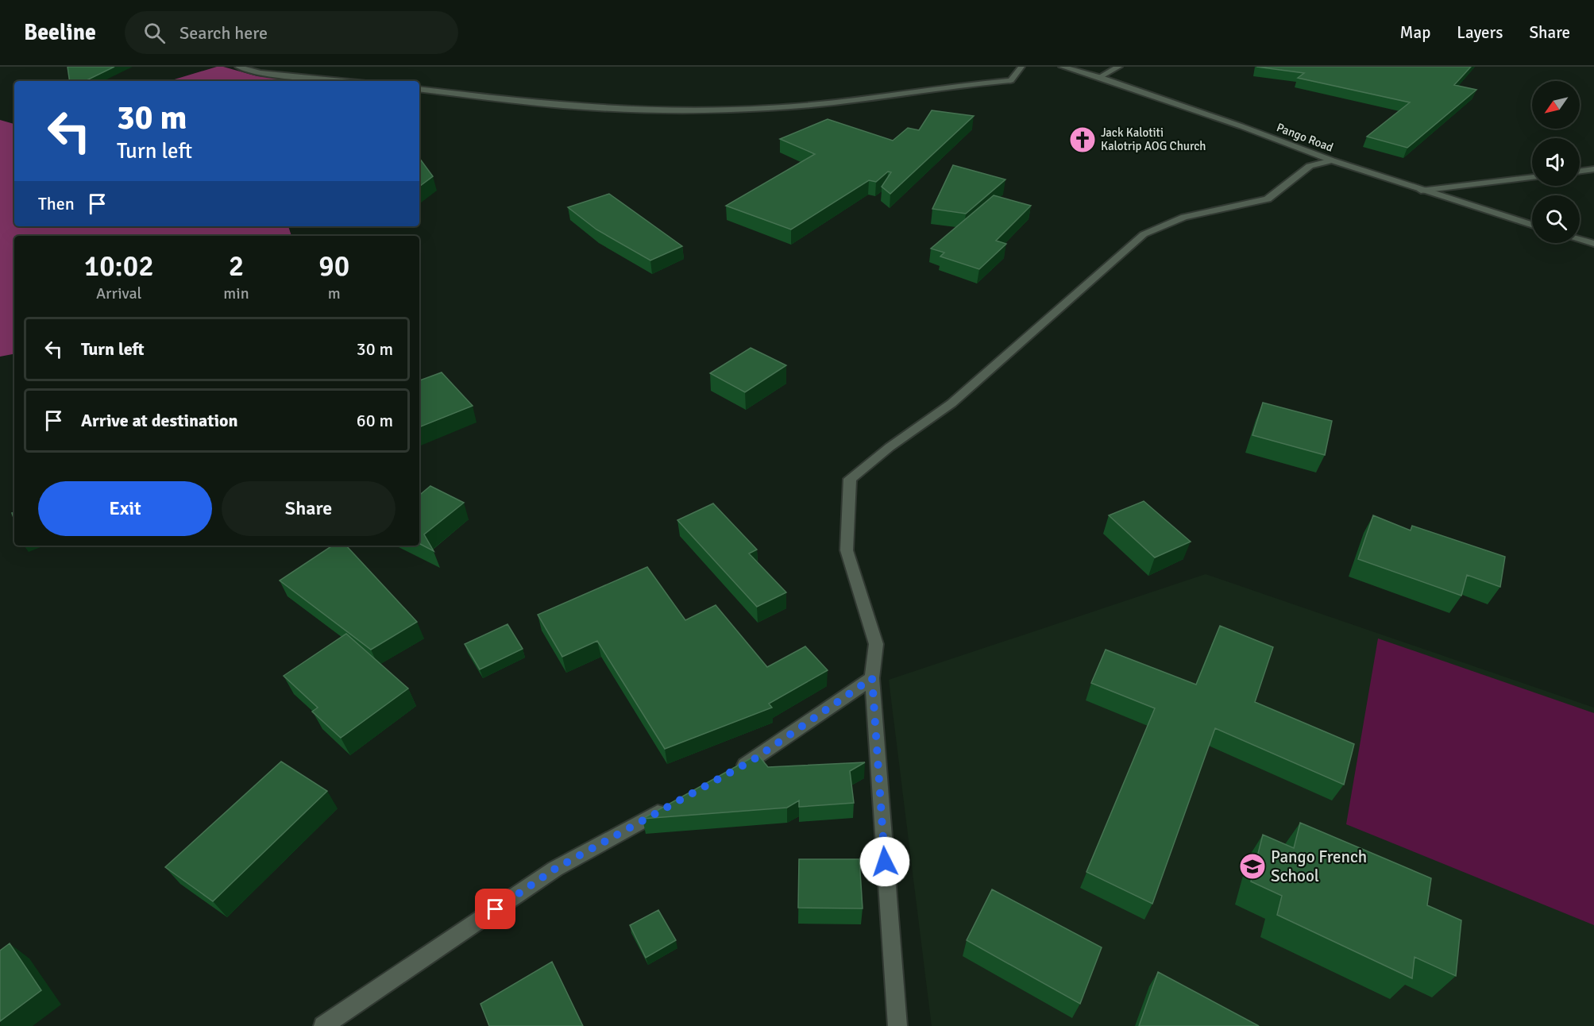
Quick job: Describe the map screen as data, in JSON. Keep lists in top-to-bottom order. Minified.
{"streets":{"street":["Pango Road"]},"places":{"church":["Jack Kalotiti Kalotrip AOG Church"],"school or university":["Pango French School"]},"north":"bottom left","page":{"header":"Beeline","search":"Search here","nav":["Map","Layers","Share"],"turn":["30 m","Turn left"],"then":"Then","eta":["10:02","Arrival","2","min","90","m"],"list":[{"name":"Turn left","value":"30 m"},{"name":"Arrive at destination","value":"60 m"}],"buttons":["Exit","Share"]}}
